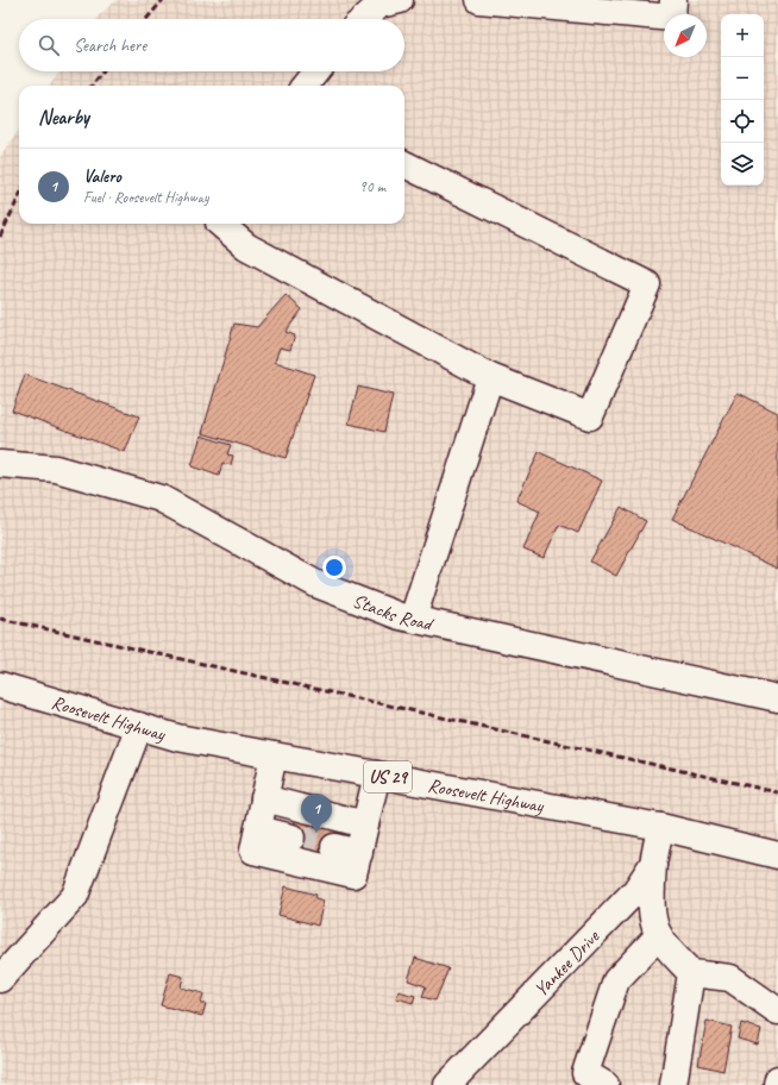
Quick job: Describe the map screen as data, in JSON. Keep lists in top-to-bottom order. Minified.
{"streets":{"street":["Stacks Road","Roosevelt Highway","US 29","Yankee Drive"]},"crossings":[["Roosevelt Highway","Yankee Drive"]],"north":"bottom left","page":{"map_buttons":["+","−"],"search":"Search here","heading":"Nearby","list":[{"mark":"1","name":"Valero","note":"Fuel · Roosevelt Highway","value":"90 m"}],"pins":"1"}}
